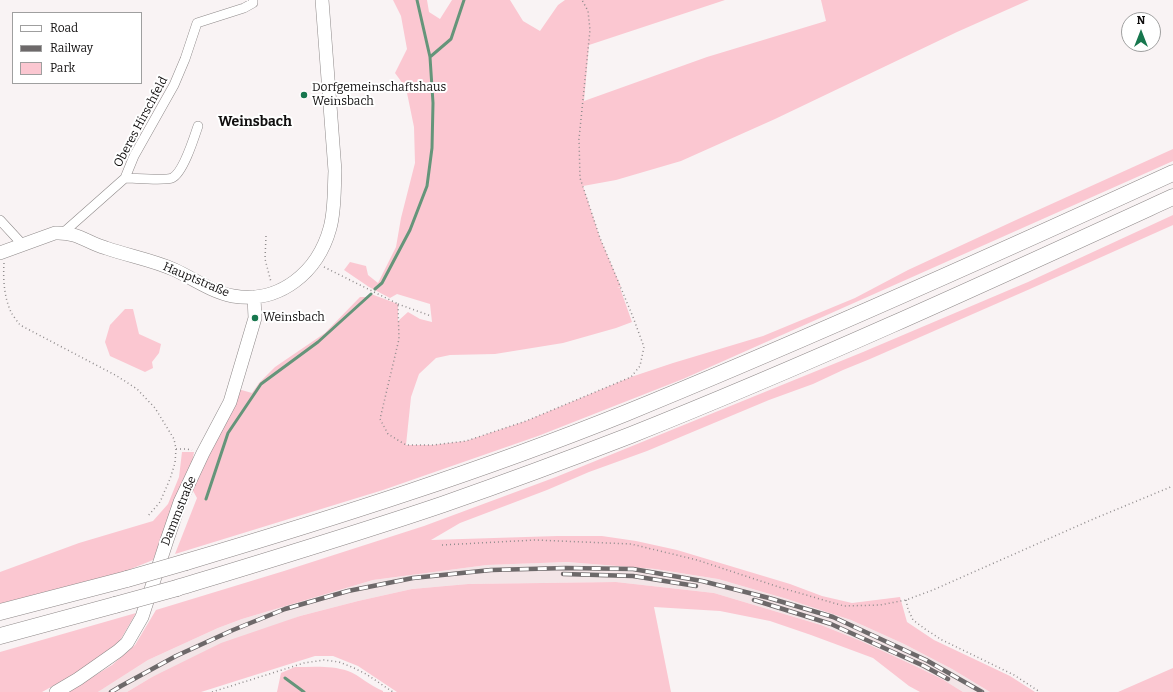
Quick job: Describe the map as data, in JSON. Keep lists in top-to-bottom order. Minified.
{"streets":{"street":["Oberes Hirschfeld","Hauptstraße","Dammstraße"]},"crossings":[["Oberes Hirschfeld","Hauptstraße"],["Hauptstraße","Dammstraße"]],"districts":["Weinsbach"],"places":["Dorfgemeinschaftshaus Weinsbach","Weinsbach"],"legend":["Road","Railway","Park"],"north":"top"}
